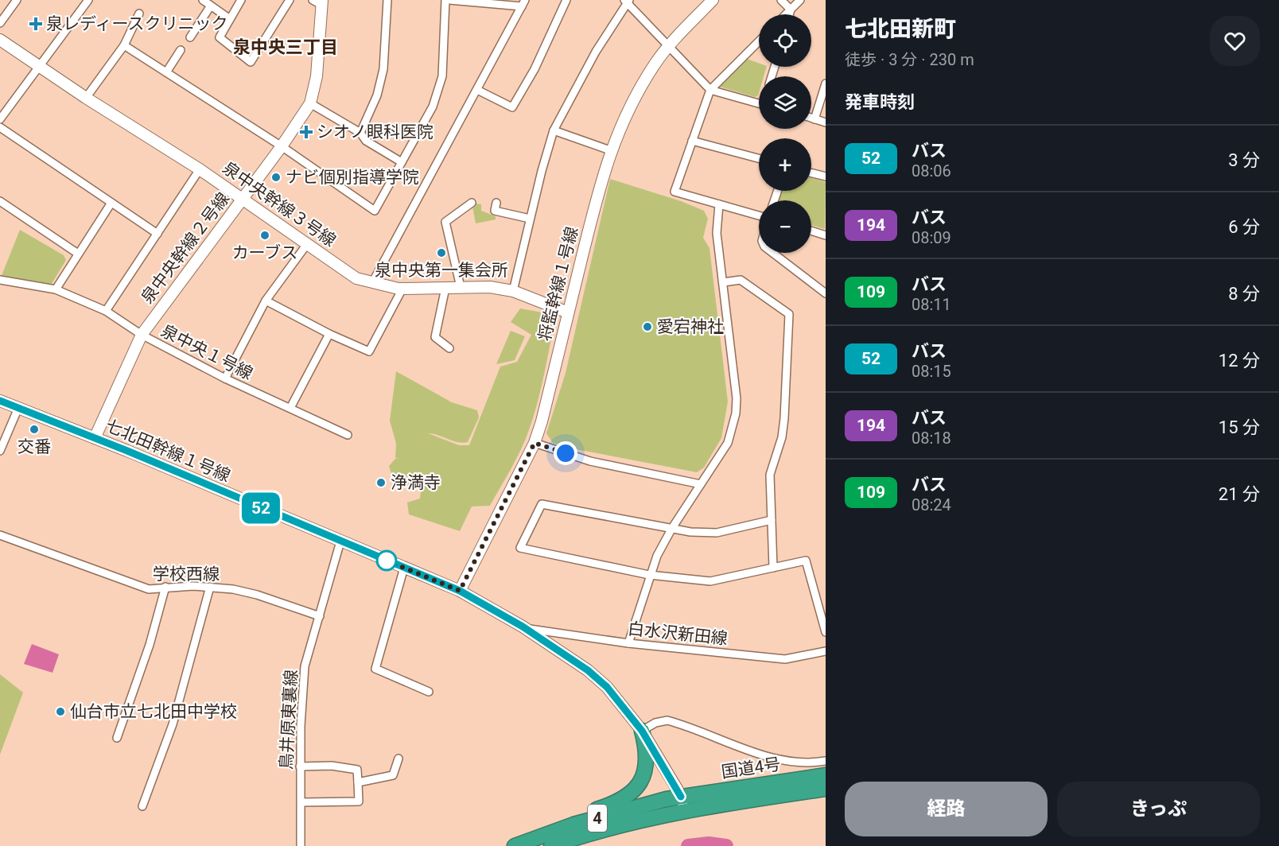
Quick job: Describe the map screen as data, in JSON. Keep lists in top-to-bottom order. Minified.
{"streets":{"highway":["国道4号","4"],"street":["泉中央幹線３号線","泉中央幹線２号線","将監幹線１号線","泉中央１号線","七北田幹線１号線","学校西線","白水沢新田線","鳥井原東裏線"]},"crossings":[["泉中央幹線３号線","泉中央幹線２号線"],["泉中央幹線３号線","将監幹線１号線"],["泉中央幹線２号線","泉中央１号線"],["泉中央幹線２号線","七北田幹線１号線"],["将監幹線１号線","七北田幹線１号線"],["七北田幹線１号線","白水沢新田線"],["七北田幹線１号線","鳥井原東裏線"],["七北田幹線１号線","国道4号"],["七北田幹線１号線","4"],["学校西線","鳥井原東裏線"],["国道4号","4"]],"districts":["泉中央三丁目"],"places":{"health":["泉レディースクリニック","シオノ眼科医院"],"other":["ナビ個別指導学院","カーブス","泉中央第一集会所","愛宕神社","交番","浄満寺","仙台市立七北田中学校"]},"lines":["bus line 52"],"page":{"on_map":"52","heading":[["七北田新町","徒歩 · 3 分 · 230 m"],"発車時刻"],"map_buttons":["+","−"],"list":[{"mark":"52","name":"バス","note":"08:06","value":"3 分"},{"mark":"194","name":"バス","note":"08:09","value":"6 分"},{"mark":"109","name":"バス","note":"08:11","value":"8 分"},{"mark":"52","name":"バス","note":"08:15","value":"12 分"},{"mark":"194","name":"バス","note":"08:18","value":"15 分"},{"mark":"109","name":"バス","note":"08:24","value":"21 分"}],"buttons":["経路","きっぷ"]}}
